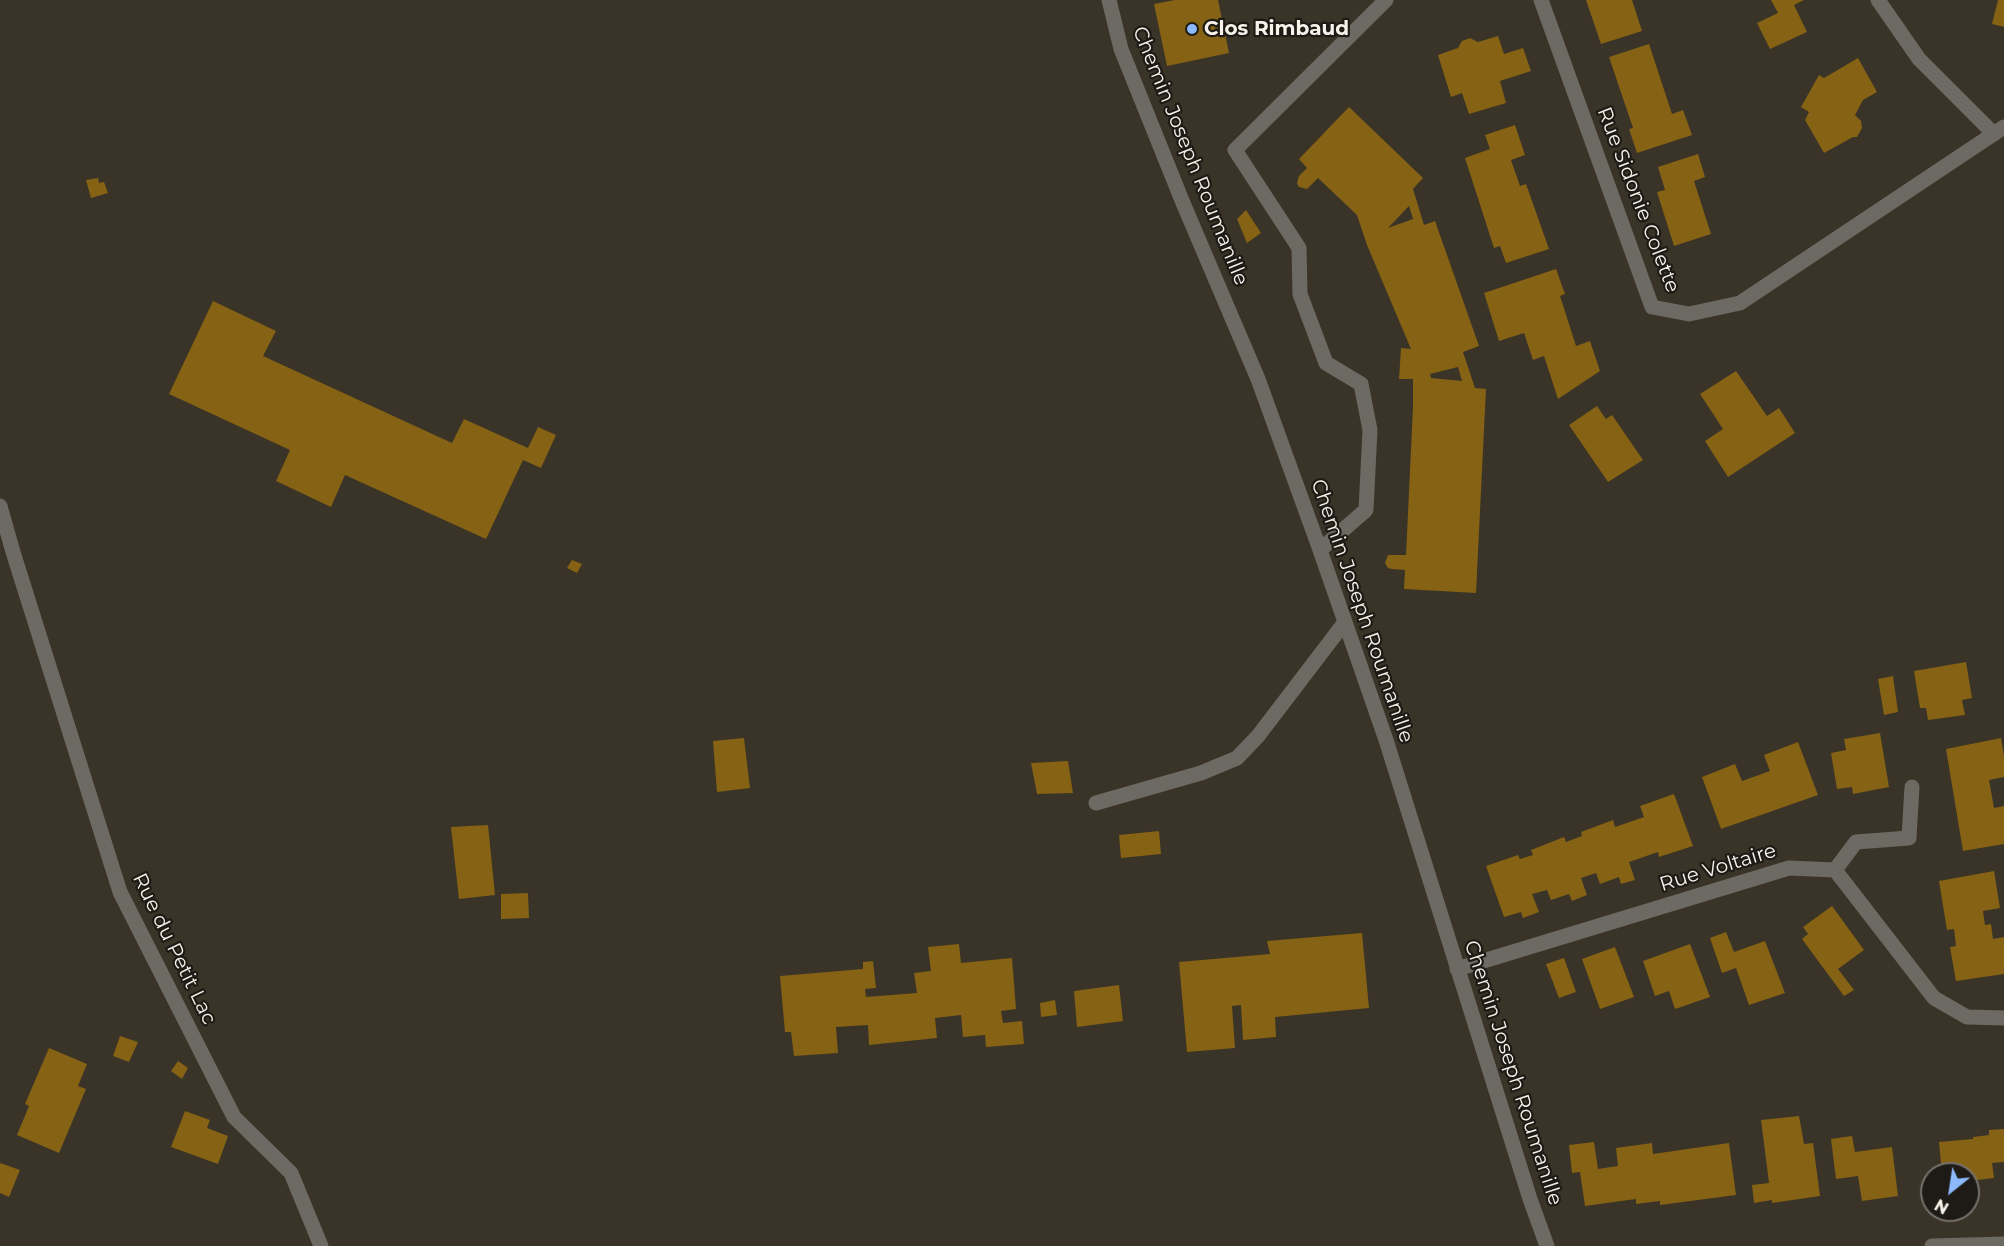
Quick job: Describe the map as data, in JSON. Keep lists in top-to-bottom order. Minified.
{"streets":{"street":["Chemin Joseph Roumanille","Rue Sidonie Colette","Rue Voltaire","Rue du Petit Lac"]},"crossings":[["Chemin Joseph Roumanille","Rue Voltaire"]],"places":["Clos Rimbaud"],"north":"bottom left"}
